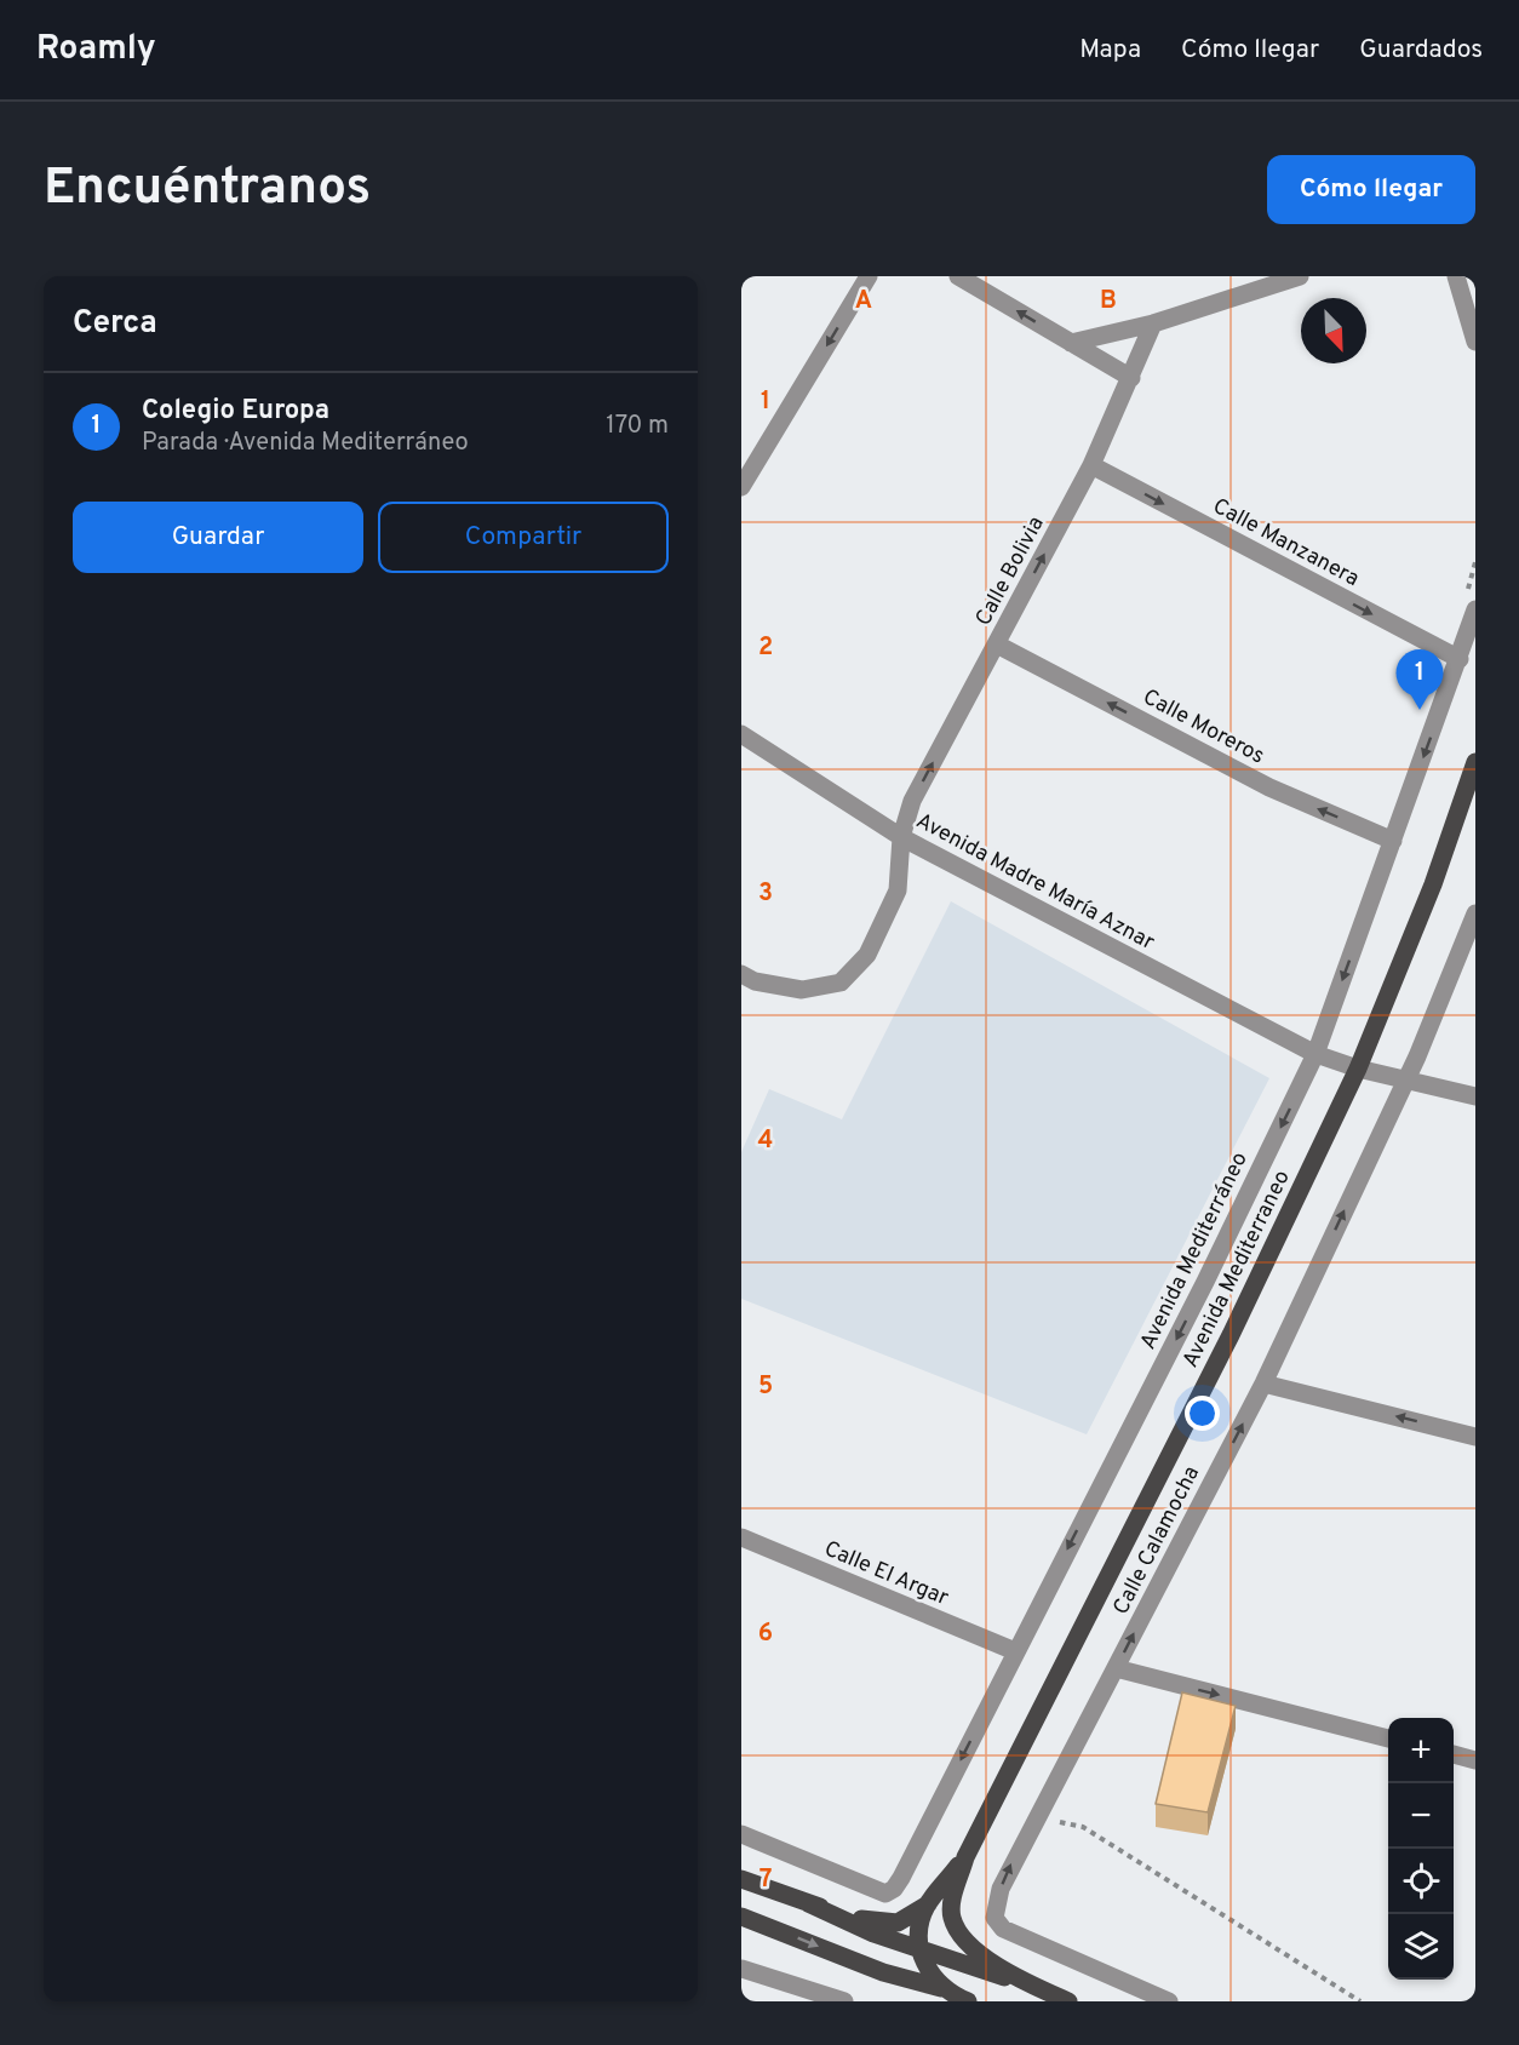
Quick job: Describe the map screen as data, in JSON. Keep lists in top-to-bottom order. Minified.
{"streets":{"main road":["Avenida Mediterraneo"],"street":["Calle Manzanera","Calle Bolivia","Calle Moreros","Avenida Madre María Aznar","Avenida Mediterráneo","Calle Calamocha","Calle El Argar"]},"crossings":[["Calle Manzanera","Calle Bolivia"],["Calle Manzanera","Avenida Mediterráneo"],["Calle Bolivia","Calle Moreros"],["Calle Bolivia","Avenida Madre María Aznar"],["Calle Moreros","Avenida Mediterráneo"],["Avenida Madre María Aznar","Avenida Mediterráneo"],["Avenida Madre María Aznar","Avenida Mediterraneo"],["Avenida Madre María Aznar","Calle Calamocha"],["Avenida Mediterráneo","Calle El Argar"]],"one_way":["Calle Manzanera","Calle Bolivia","Calle Moreros","Avenida Mediterráneo","Calle Calamocha"],"north":"bottom right","page":{"header":"Roamly","nav":["Mapa","Cómo llegar","Guardados"],"buttons":["Cómo llegar",["Guardar","Compartir"]],"title":"Encuéntranos","heading":"Cerca","list":[{"mark":"1","name":"Colegio Europa","note":"Parada · Avenida Mediterráneo","value":"170 m"}],"pins":"1","map_buttons":["+","−"]},"grid":{"columns":["A","B"],"rows":["1","2","3","4","5","6","7"]}}
